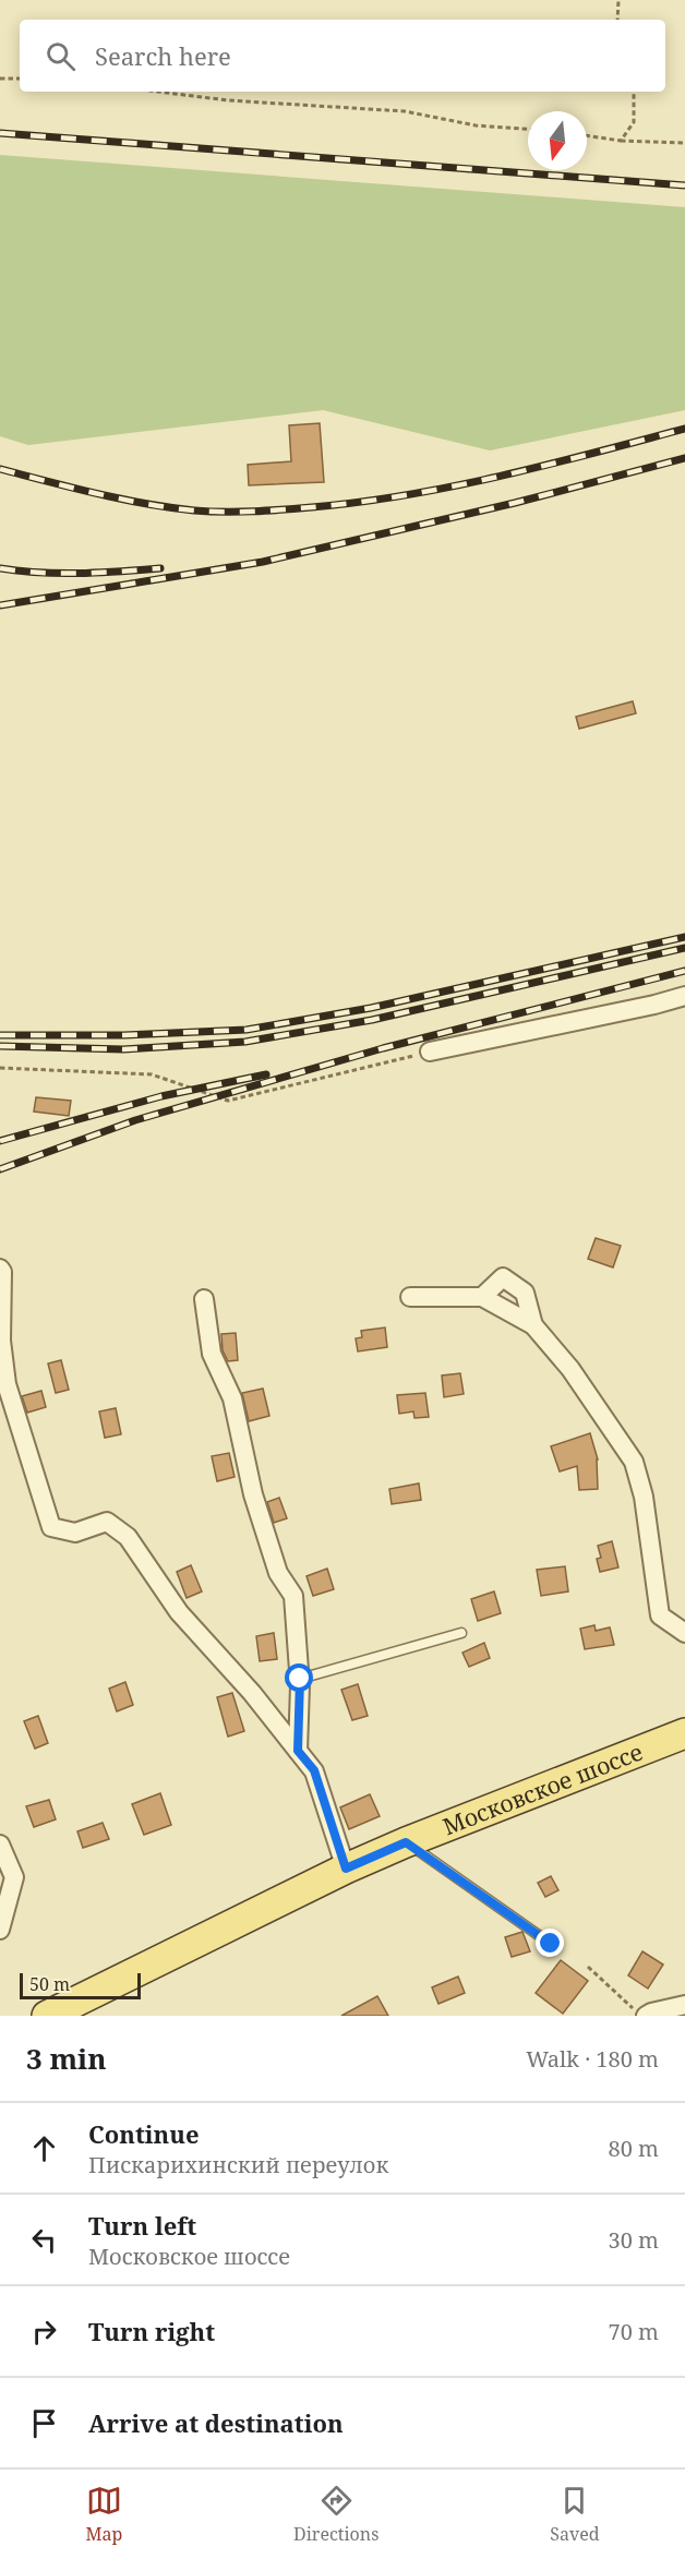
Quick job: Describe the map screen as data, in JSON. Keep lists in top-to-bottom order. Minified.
{"streets":{"main road":["Московское шоссе"]},"scale_bar":"50 m","north":"bottom","page":{"search":"Search here","scale":"50 m","heading":["3 min","Walk · 180 m"],"list":[["Continue","Пискарихинский переулок","80 m"],["Turn left","Московское шоссе","30 m"],["Turn right","70 m"],"Arrive at destination"],"nav":["Map","Directions","Saved"]}}
